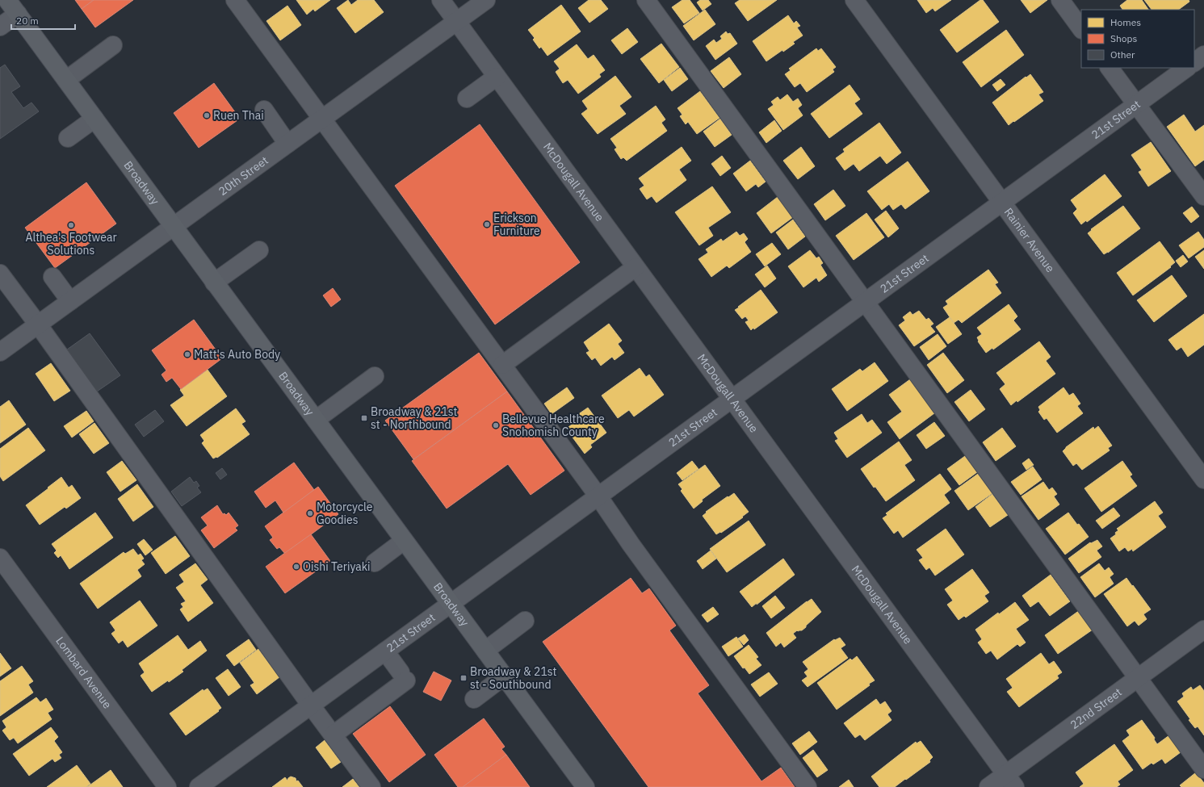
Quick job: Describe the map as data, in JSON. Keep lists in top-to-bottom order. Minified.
{"streets":{"main road":["Broadway"],"street":["21st Street","20th Street","McDougall Avenue","Rainier Avenue","Lombard Avenue","22nd Street"]},"crossings":[["21st Street","McDougall Avenue"],["21st Street","Broadway"],["21st Street","Rainier Avenue"],["20th Street","McDougall Avenue"],["20th Street","Broadway"],["McDougall Avenue","22nd Street"]],"places":{"other":["Ruen Thai","Erickson Furniture","Althea's Footwear Solutions","Matt's Auto Body","Bellevue Healthcare Snohomish County","Motorcycle Goodies","Oishi Teriyaki"],"transit":["Broadway & 21st st - Northbound","Broadway & 21st st - Southbound"]},"legend":["Homes","Shops","Other"],"scale_bar":"20 m"}
